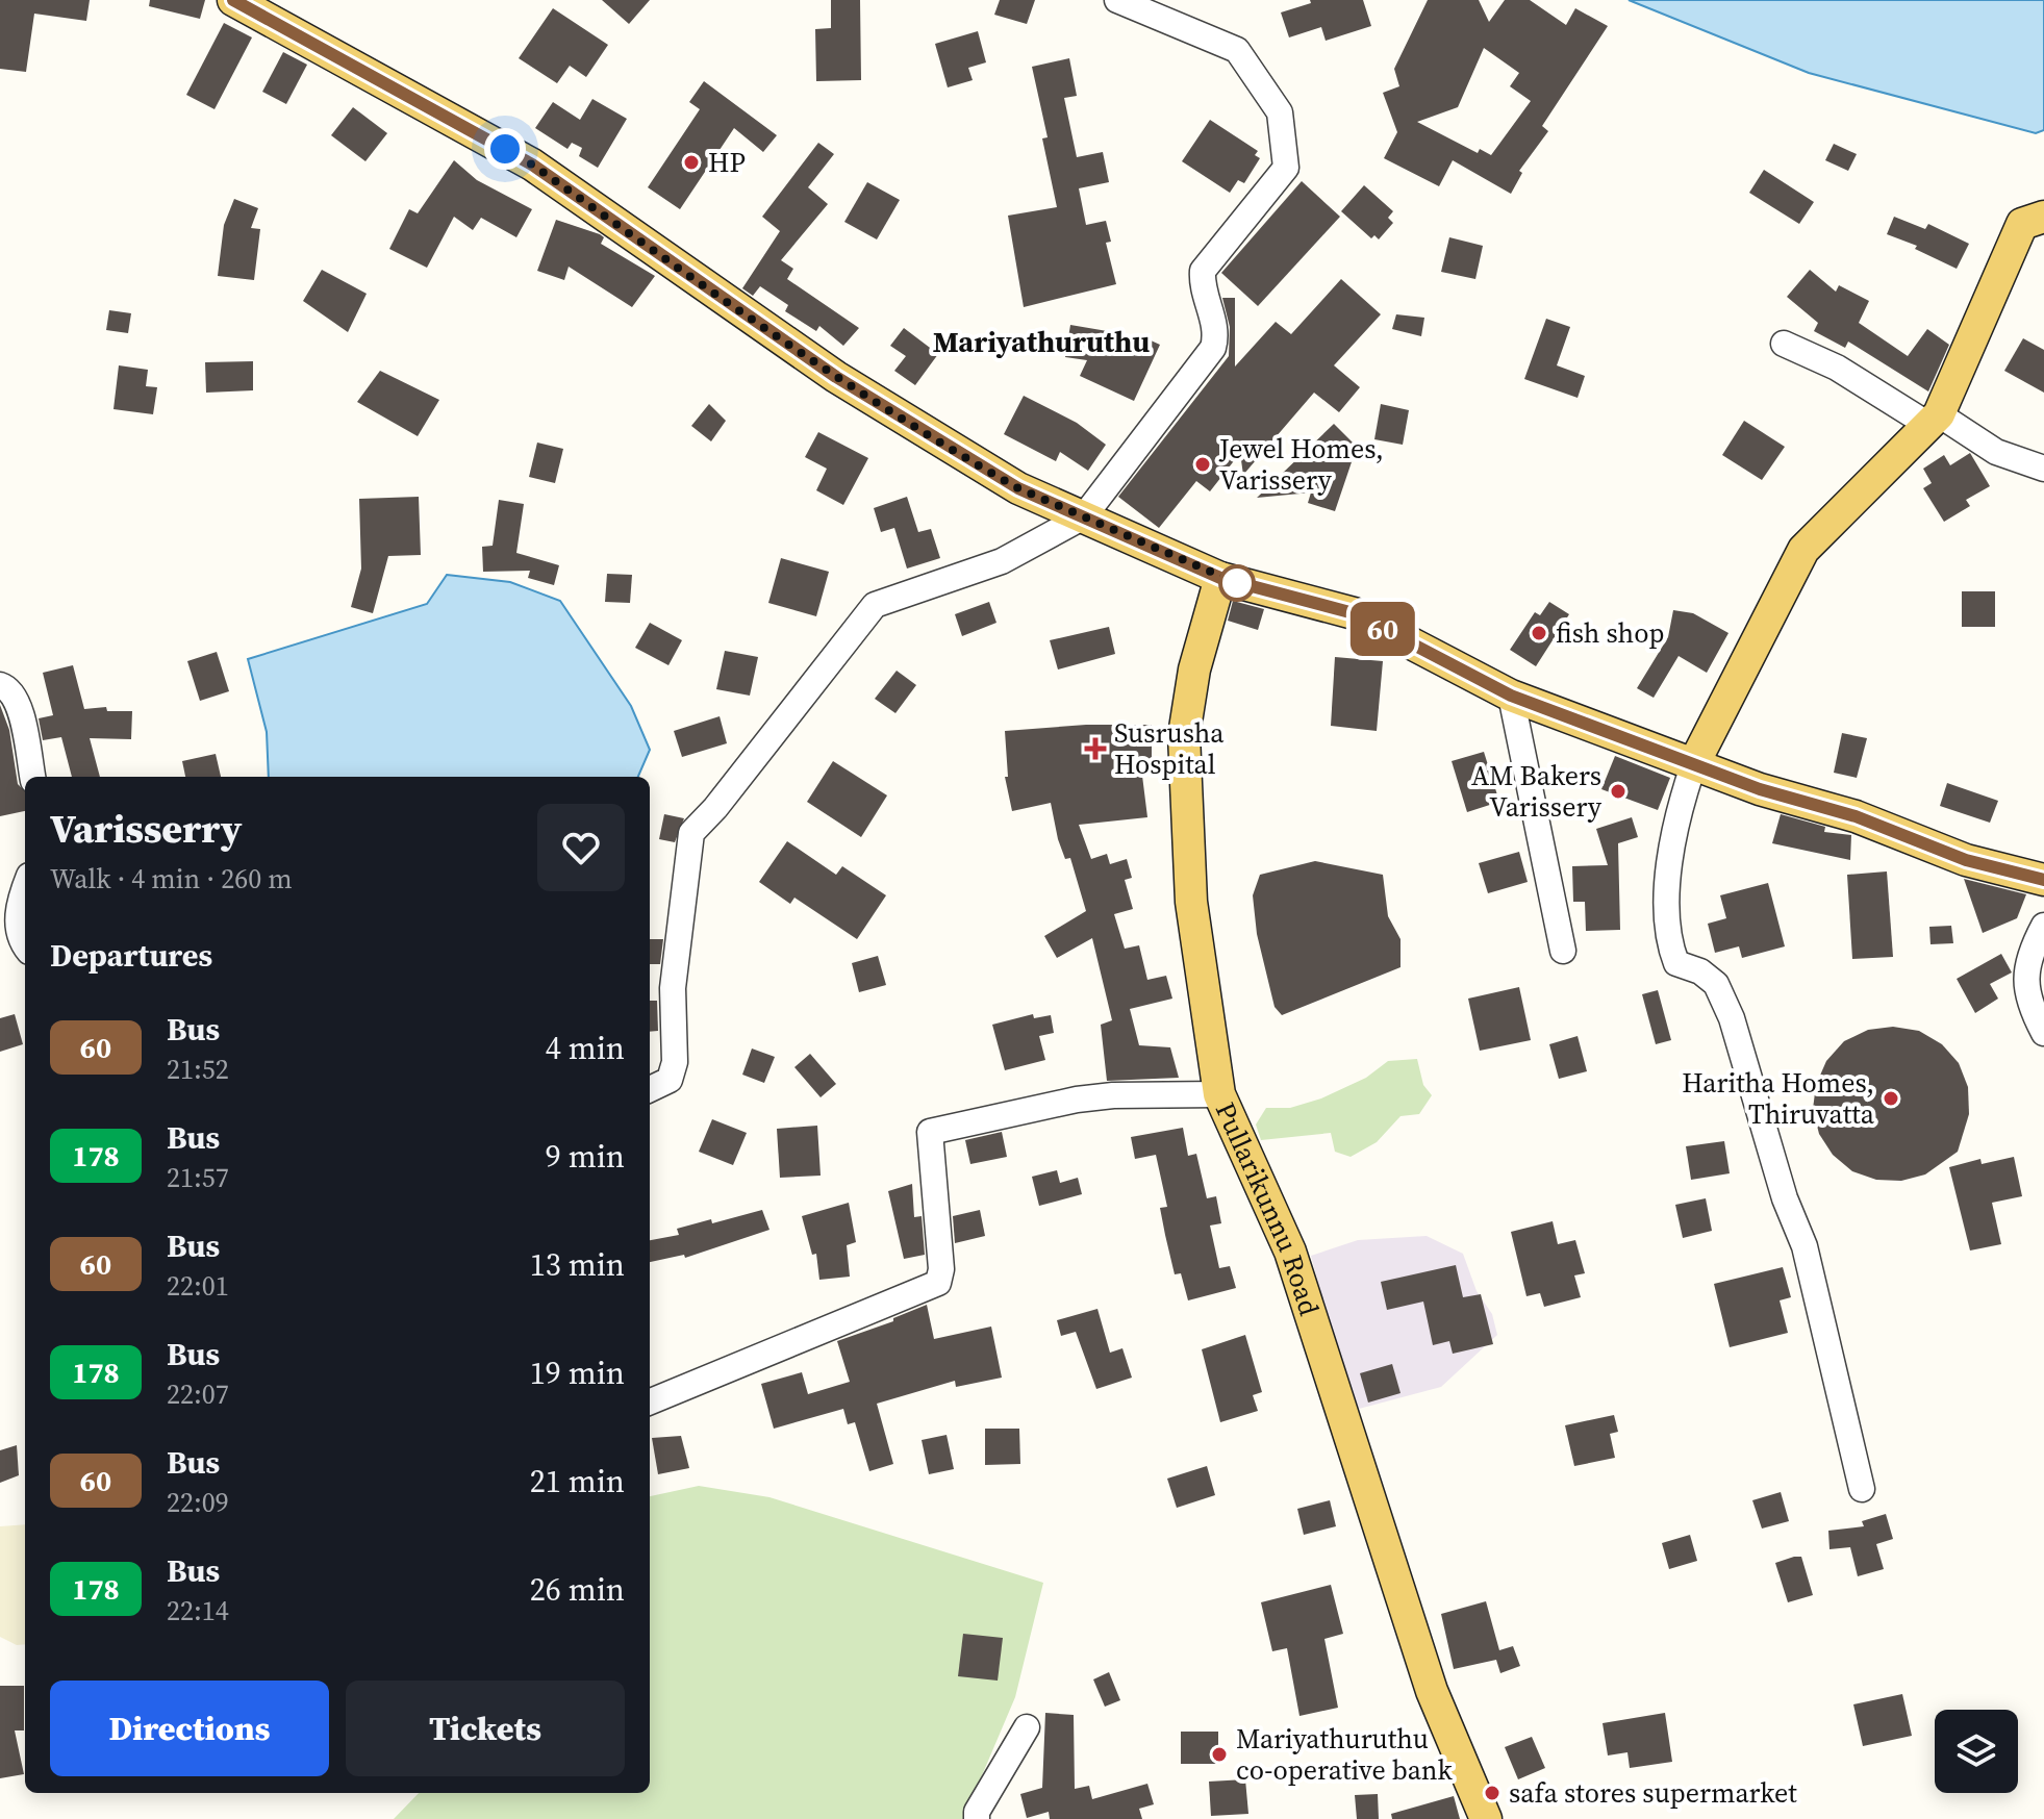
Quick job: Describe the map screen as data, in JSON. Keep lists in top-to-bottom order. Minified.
{"streets":{"main road":["Pullarikunnu Road"]},"districts":["Mariyathuruthu"],"places":{"other":["HP","Jewel Homes, Varissery","fish shop","AM Bakers Varissery","Haritha Homes, Thiruvatta","Mariyathuruthu co-operative bank","safa stores supermarket"],"health":["Susrusha Hospital"]},"lines":["bus line 60"],"page":{"on_map":"60","heading":[["Varisserry","Walk · 4 min · 260 m"],"Departures"],"list":[{"mark":"60","name":"Bus","note":"21:52","value":"4 min"},{"mark":"178","name":"Bus","note":"21:57","value":"9 min"},{"mark":"60","name":"Bus","note":"22:01","value":"13 min"},{"mark":"178","name":"Bus","note":"22:07","value":"19 min"},{"mark":"60","name":"Bus","note":"22:09","value":"21 min"},{"mark":"178","name":"Bus","note":"22:14","value":"26 min"}],"buttons":["Directions","Tickets"]}}
